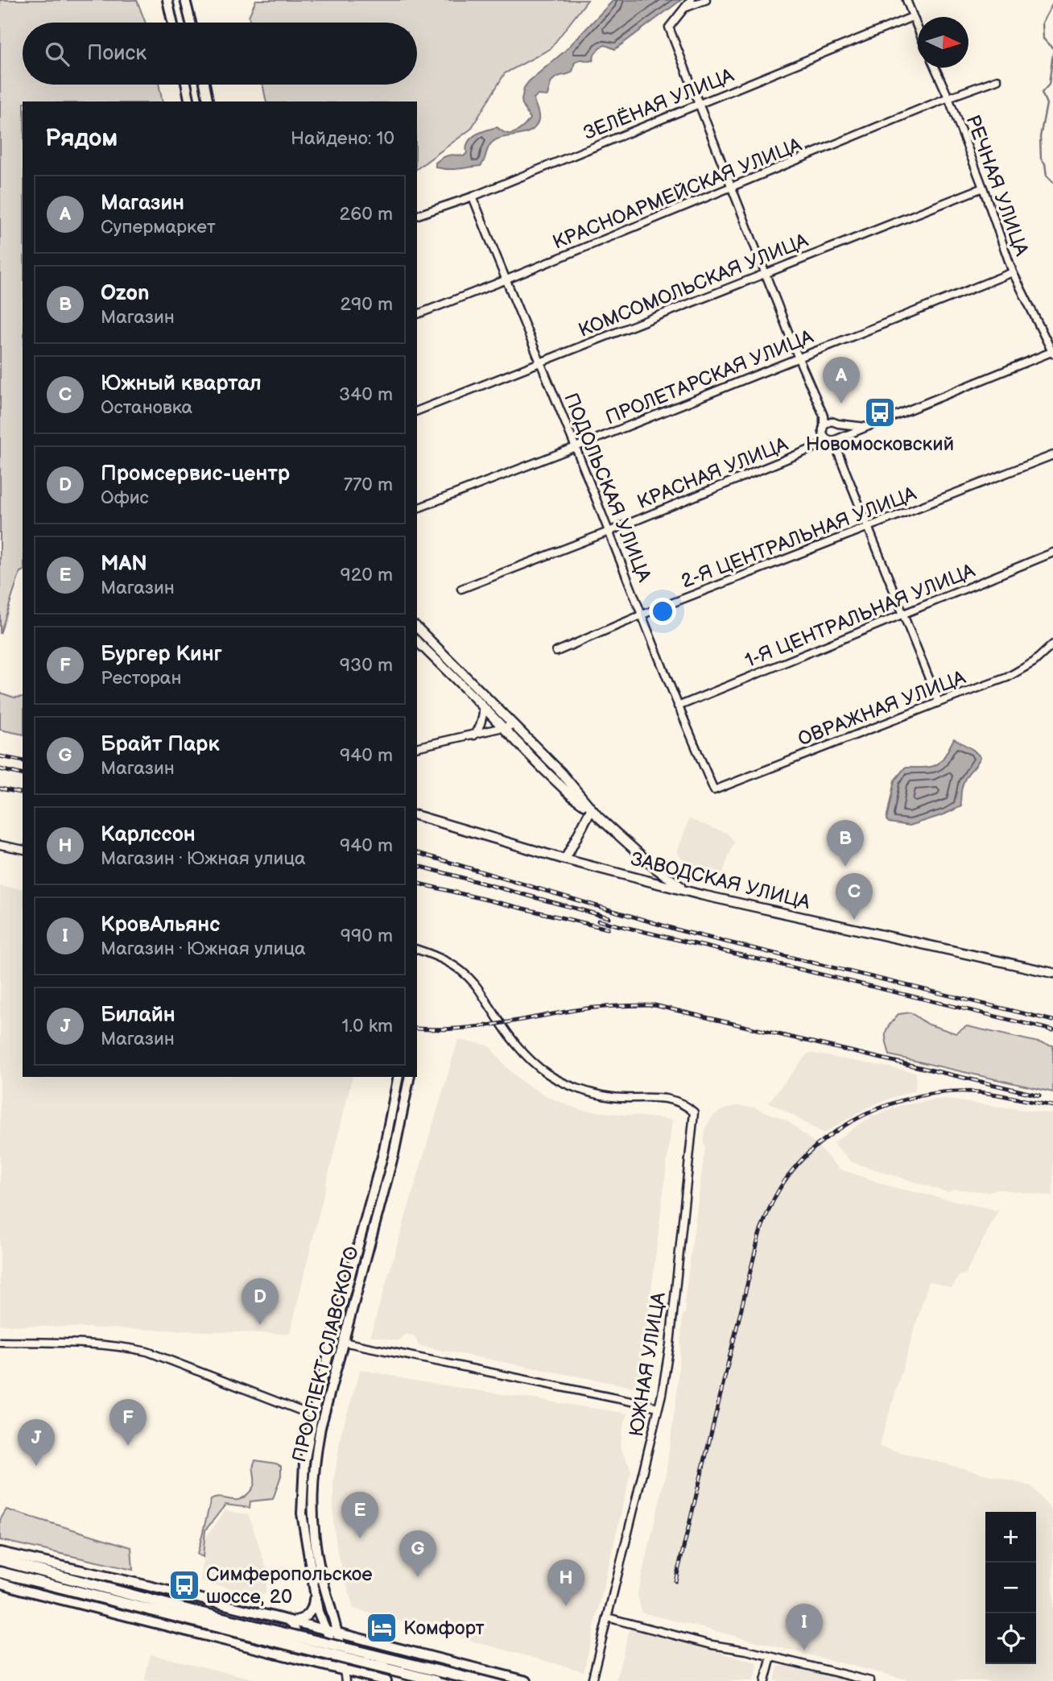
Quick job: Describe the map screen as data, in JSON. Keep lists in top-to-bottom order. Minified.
{"streets":{"main road":["ПРОСПЕКТ СЛАВСКОГО"],"street":["ЗЕЛЁНАЯ УЛИЦА","РЕЧНАЯ УЛИЦА","КРАСНОАРМЕЙСКАЯ УЛИЦА","КОМСОМОЛЬСКАЯ УЛИЦА","ПРОЛЕТАРСКАЯ УЛИЦА","КРАСНАЯ УЛИЦА","ПОДОЛЬСКАЯ УЛИЦА","2-Я ЦЕНТРАЛЬНАЯ УЛИЦА","1-Я ЦЕНТРАЛЬНАЯ УЛИЦА","ОВРАЖНАЯ УЛИЦА","ЗАВОДСКАЯ УЛИЦА","ЮЖНАЯ УЛИЦА"]},"crossings":[["ЗЕЛЁНАЯ УЛИЦА","ПОДОЛЬСКАЯ УЛИЦА"],["РЕЧНАЯ УЛИЦА","КРАСНОАРМЕЙСКАЯ УЛИЦА"],["РЕЧНАЯ УЛИЦА","КОМСОМОЛЬСКАЯ УЛИЦА"],["РЕЧНАЯ УЛИЦА","ПРОЛЕТАРСКАЯ УЛИЦА"],["РЕЧНАЯ УЛИЦА","КРАСНАЯ УЛИЦА"],["КРАСНОАРМЕЙСКАЯ УЛИЦА","ПОДОЛЬСКАЯ УЛИЦА"],["КОМСОМОЛЬСКАЯ УЛИЦА","ПОДОЛЬСКАЯ УЛИЦА"],["ПРОЛЕТАРСКАЯ УЛИЦА","ПОДОЛЬСКАЯ УЛИЦА"],["КРАСНАЯ УЛИЦА","ПОДОЛЬСКАЯ УЛИЦА"],["ПОДОЛЬСКАЯ УЛИЦА","2-Я ЦЕНТРАЛЬНАЯ УЛИЦА"],["ПОДОЛЬСКАЯ УЛИЦА","1-Я ЦЕНТРАЛЬНАЯ УЛИЦА"],["ПОДОЛЬСКАЯ УЛИЦА","ОВРАЖНАЯ УЛИЦА"]],"places":{"bus stop":["Новомосковский","Симферопольское шоссе, 20"],"hotel":["Комфорт"]},"north":"right","page":{"search":"Поиск","heading":["Рядом","Найдено: 10"],"list":[{"mark":"A","name":"Магазин","note":"Супермаркет","value":"260 m"},{"mark":"B","name":"Ozon","note":"Магазин","value":"290 m"},{"mark":"C","name":"Южный квартал","note":"Остановка","value":"340 m"},{"mark":"D","name":"Промсервис-центр","note":"Офис","value":"770 m"},{"mark":"E","name":"MAN","note":"Магазин","value":"920 m"},{"mark":"F","name":"Бургер Кинг","note":"Ресторан","value":"930 m"},{"mark":"G","name":"Брайт Парк","note":"Магазин","value":"940 m"},{"mark":"H","name":"Карлссон","note":"Магазин · Южная улица","value":"940 m"},{"mark":"I","name":"КровАльянс","note":"Магазин · Южная улица","value":"990 m"},{"mark":"J","name":"Билайн","note":"Магазин","value":"1.0 km"}],"pins":["A","B","C","D","F","J","E","G","H","I"],"map_buttons":["+","−"]}}
